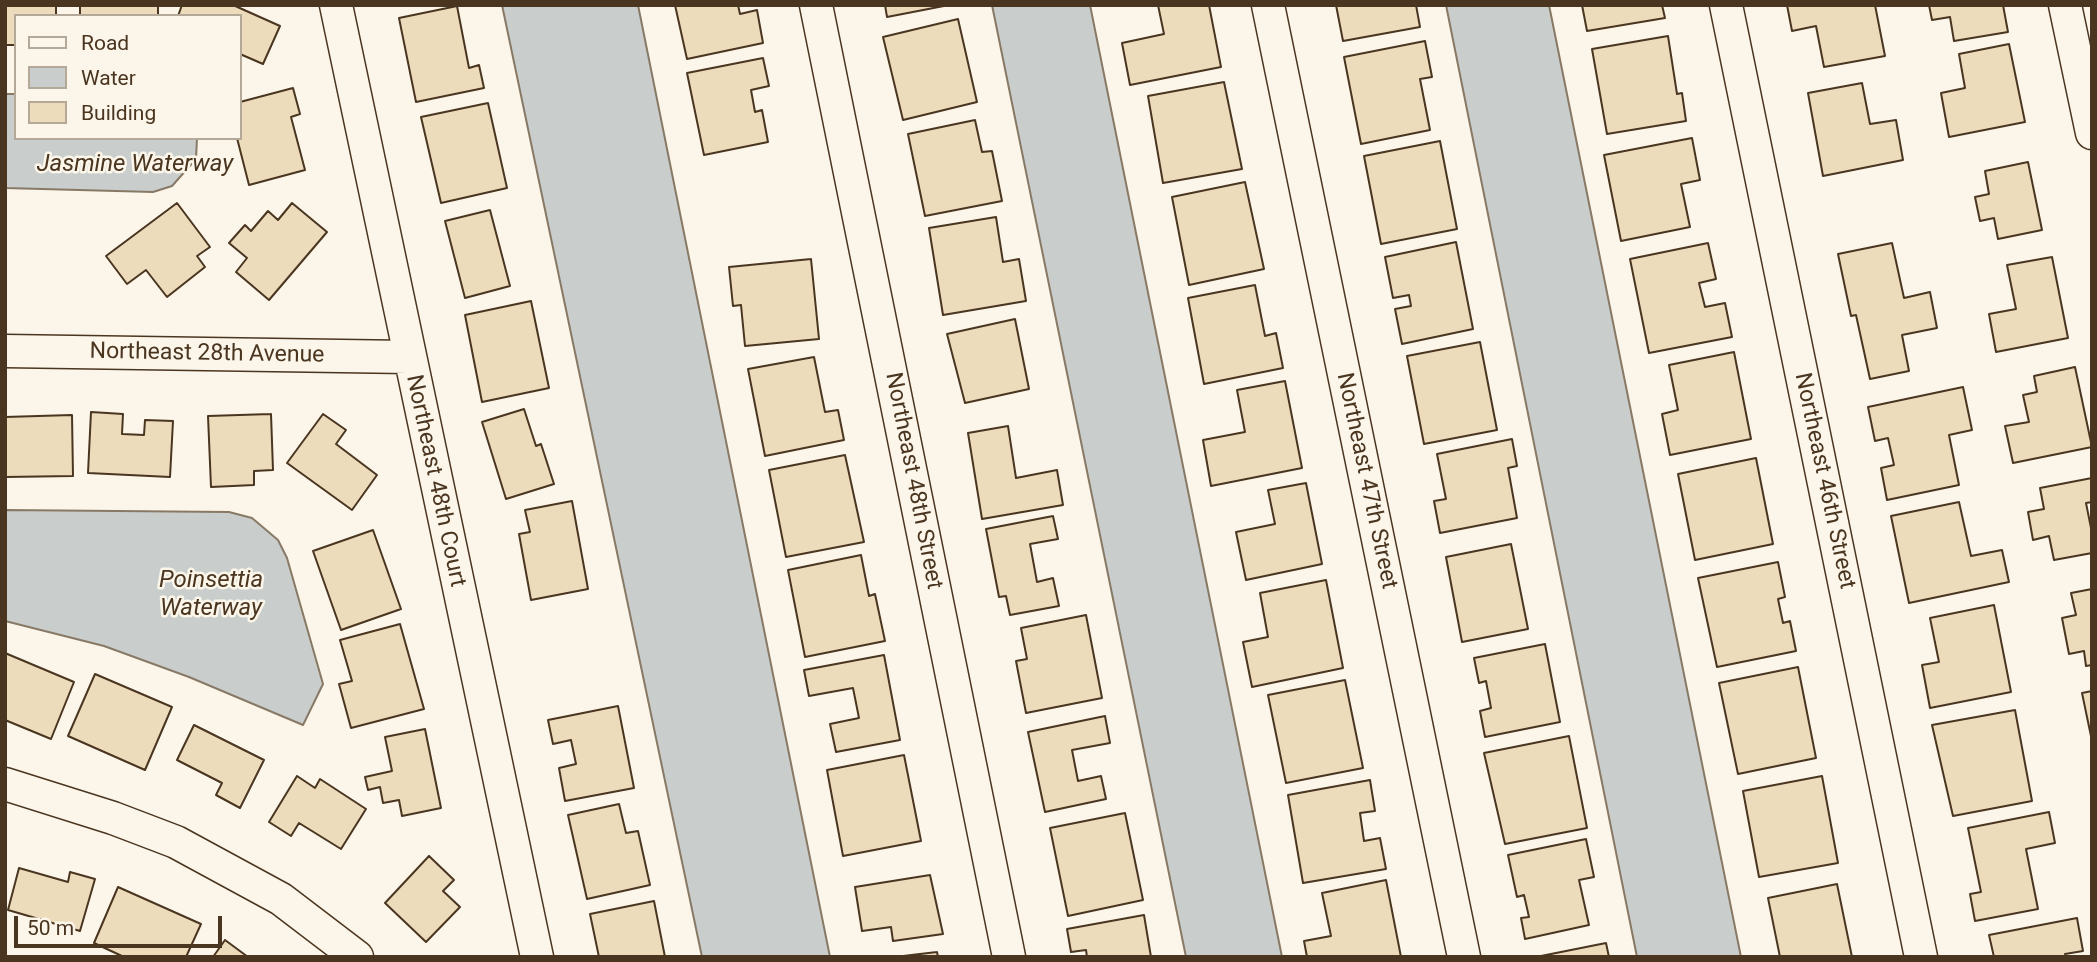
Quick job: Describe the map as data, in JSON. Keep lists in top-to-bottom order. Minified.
{"streets":{"street":["Northeast 28th Avenue","Northeast 48th Court","Northeast 48th Street","Northeast 47th Street","Northeast 46th Street"]},"crossings":[["Northeast 28th Avenue","Northeast 48th Court"]],"water":["Jasmine Waterway","Poinsettia Waterway"],"legend":["Road","Water","Building"],"scale_bar":"50 m"}
